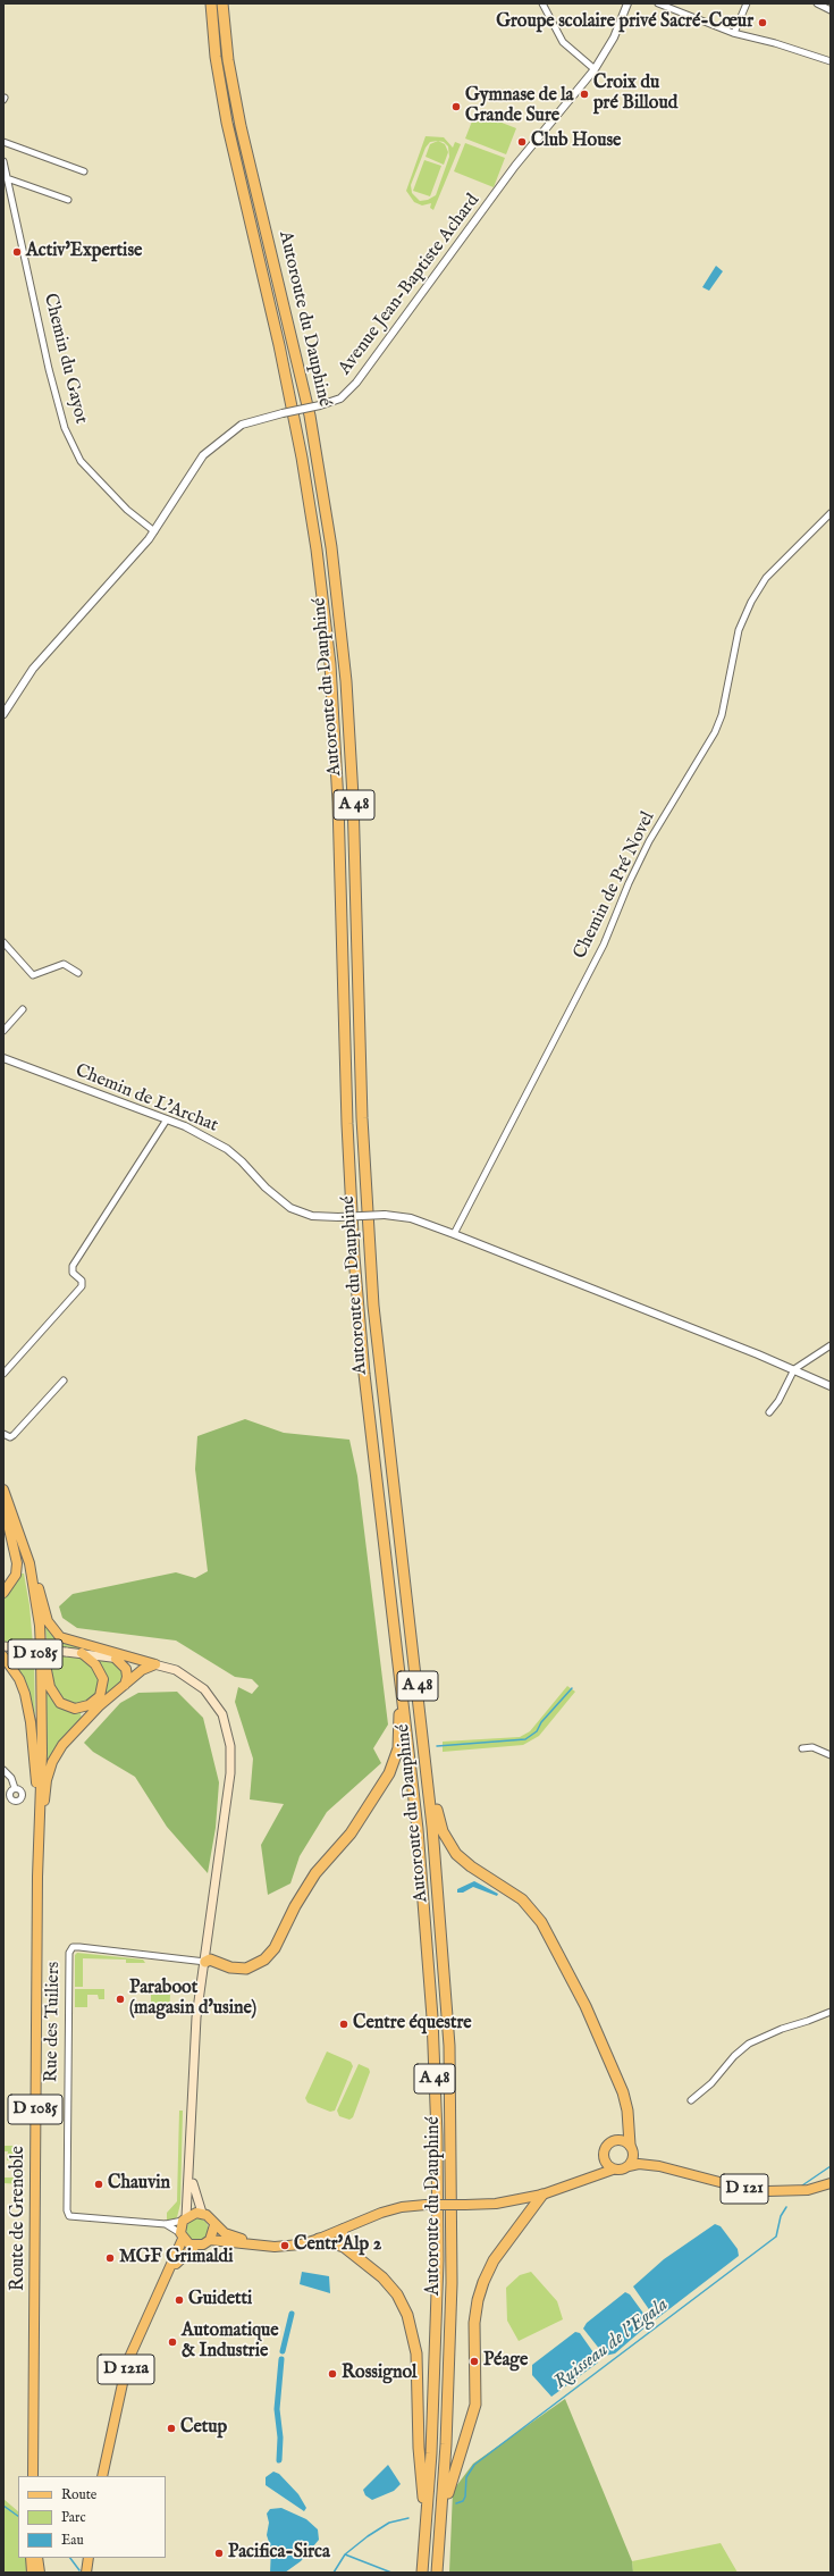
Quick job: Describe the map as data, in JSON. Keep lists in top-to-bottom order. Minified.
{"streets":{"highway":["Autoroute du Dauphiné","A 48"],"main road":["D 1085","D 121","Route de Grenoble","D 121a"],"street":["Avenue Jean-Baptiste Achard","Chemin du Gayot","Chemin de Pré Novel","Chemin de L'Archat","Rue des Tuiliers"]},"crossings":[["Avenue Jean-Baptiste Achard","Chemin du Gayot"],["Chemin de Pré Novel","Chemin de L'Archat"],["D 1085","Route de Grenoble"],["Rue des Tuiliers","D 121a"]],"water":["Ruisseau de l'Egala"],"places":["Groupe scolaire privé Sacré-Cœur","Croix du pré Billoud","Gymnase de la Grande Sure","Club House","Activ'Expertise","Paraboot (magasin d'usine)","Centre équestre","Chauvin","Centr'Alp 2","MGF Grimaldi","Guidetti","Automatique & Industrie","Péage","Rossignol","Cetup","Pacifica-Sirca"],"legend":["Route","Parc","Eau"]}
